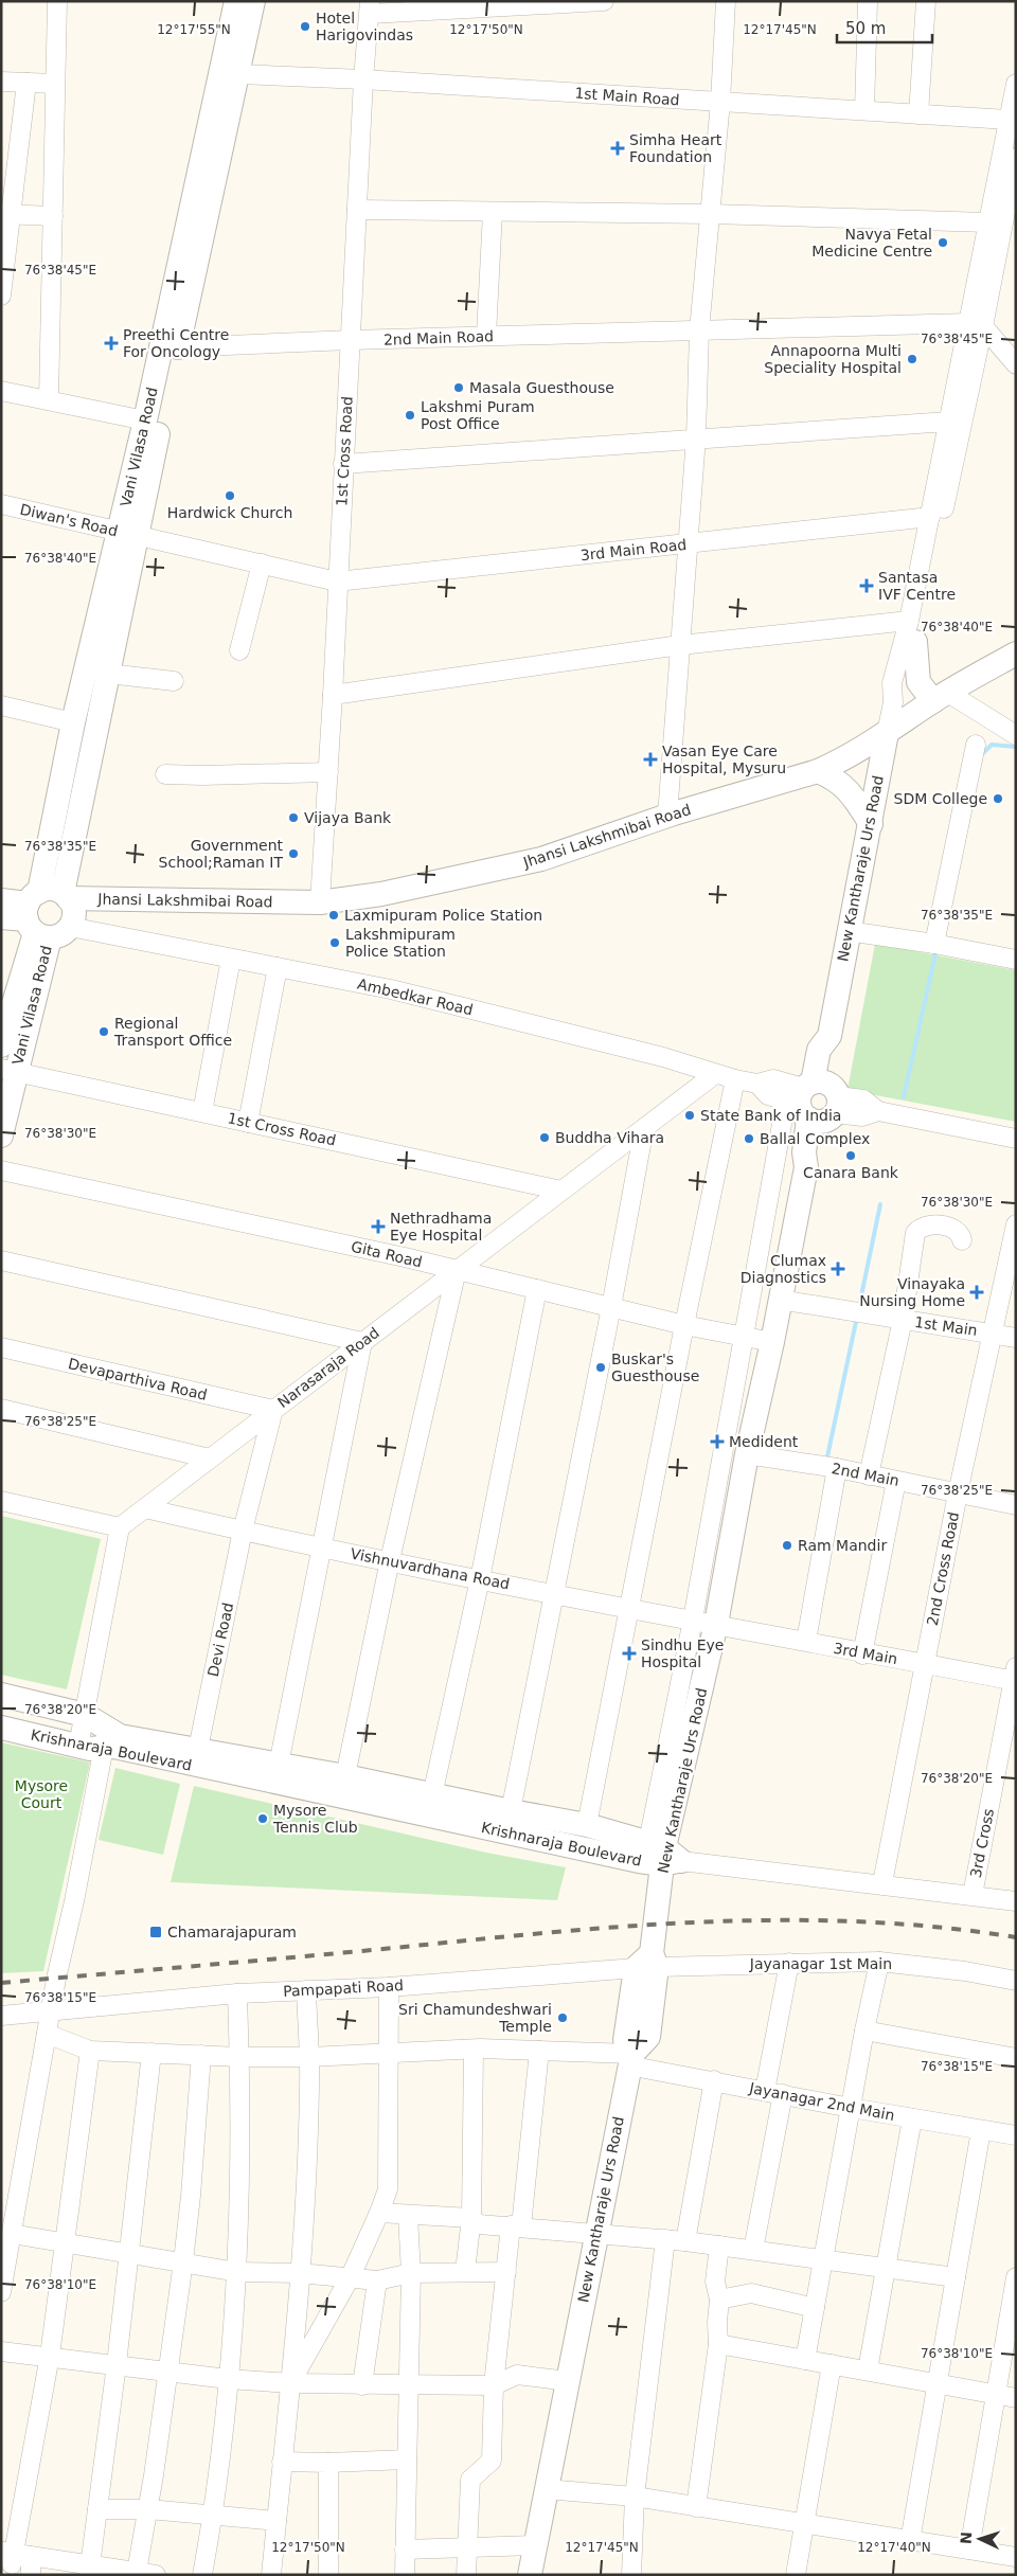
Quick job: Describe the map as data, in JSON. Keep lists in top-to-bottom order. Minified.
{"streets":{"main road":["Vani Vilasa Road","Jhansi Lakshmibai Road","New Kantharaje Urs Road","Krishnaraja Boulevard"],"street":["1st Main Road","2nd Main Road","1st Cross Road","Diwan's Road","3rd Main Road","Ambedkar Road","Gita Road","1st Main","Narasaraja Road","Devaparthiva Road","2nd Main","Vishnuvardhana Road","2nd Cross Road","Devi Road","3rd Main","3rd Cross","Jayanagar 1st Main","Pampapati Road","Jayanagar 2nd Main"]},"crossings":[["1st Main Road","Vani Vilasa Road"],["1st Main Road","1st Cross Road"],["2nd Main Road","Vani Vilasa Road"],["2nd Main Road","1st Cross Road"],["Vani Vilasa Road","1st Cross Road"],["Vani Vilasa Road","Diwan's Road"],["Vani Vilasa Road","Jhansi Lakshmibai Road"],["Vani Vilasa Road","Ambedkar Road"],["1st Cross Road","3rd Main Road"],["1st Cross Road","Jhansi Lakshmibai Road"],["1st Cross Road","Narasaraja Road"],["Diwan's Road","3rd Main Road"],["Jhansi Lakshmibai Road","New Kantharaje Urs Road"],["Jhansi Lakshmibai Road","Ambedkar Road"],["New Kantharaje Urs Road","Ambedkar Road"],["New Kantharaje Urs Road","Gita Road"],["New Kantharaje Urs Road","1st Main"],["New Kantharaje Urs Road","2nd Main"],["New Kantharaje Urs Road","Vishnuvardhana Road"],["New Kantharaje Urs Road","3rd Main"],["New Kantharaje Urs Road","Krishnaraja Boulevard"],["New Kantharaje Urs Road","Jayanagar 1st Main"],["New Kantharaje Urs Road","Pampapati Road"],["New Kantharaje Urs Road","Jayanagar 2nd Main"],["Ambedkar Road","Narasaraja Road"],["Gita Road","Narasaraja Road"],["1st Main","2nd Cross Road"],["Narasaraja Road","Devaparthiva Road"],["Narasaraja Road","Vishnuvardhana Road"],["Narasaraja Road","Devi Road"],["Devaparthiva Road","Devi Road"],["2nd Main","2nd Cross Road"],["Vishnuvardhana Road","Devi Road"],["Vishnuvardhana Road","3rd Main"],["2nd Cross Road","3rd Main"],["Devi Road","Krishnaraja Boulevard"],["3rd Main","3rd Cross"],["Jayanagar 1st Main","Pampapati Road"]],"parks":["Mysore Court"],"places":{"other":["Hotel Harigovindas","Navya Fetal Medicine Centre","Annapoorna Multi Speciality Hospital","Masala Guesthouse","Lakshmi Puram Post Office","Hardwick Church","SDM College","Vijaya Bank","Government School;Raman IT","Laxmipuram Police Station","Lakshmipuram Police Station","Regional Transport Office","State Bank of India","Buddha Vihara","Ballal Complex","Canara Bank","Buskar's Guesthouse","Ram Mandir","Mysore Tennis Club","Sri Chamundeshwari Temple"],"health":["Simha Heart Foundation","Preethi Centre For Oncology","Santasa IVF Centre","Vasan Eye Care Hospital, Mysuru","Nethradhama Eye Hospital","Clumax Diagnostics","Vinayaka Nursing Home","Medident","Sindhu Eye Hospital"],"transit":["Chamarajapuram"]},"scale_bar":"50 m","north":"left","coordinates":["12°17'55\"N","12°17'50\"N","12°17'45\"N","76°38'45\"E","76°38'40\"E","76°38'35\"E","76°38'30\"E","76°38'25\"E","76°38'20\"E","76°38'15\"E","76°38'10\"E","12°17'40\"N"]}
